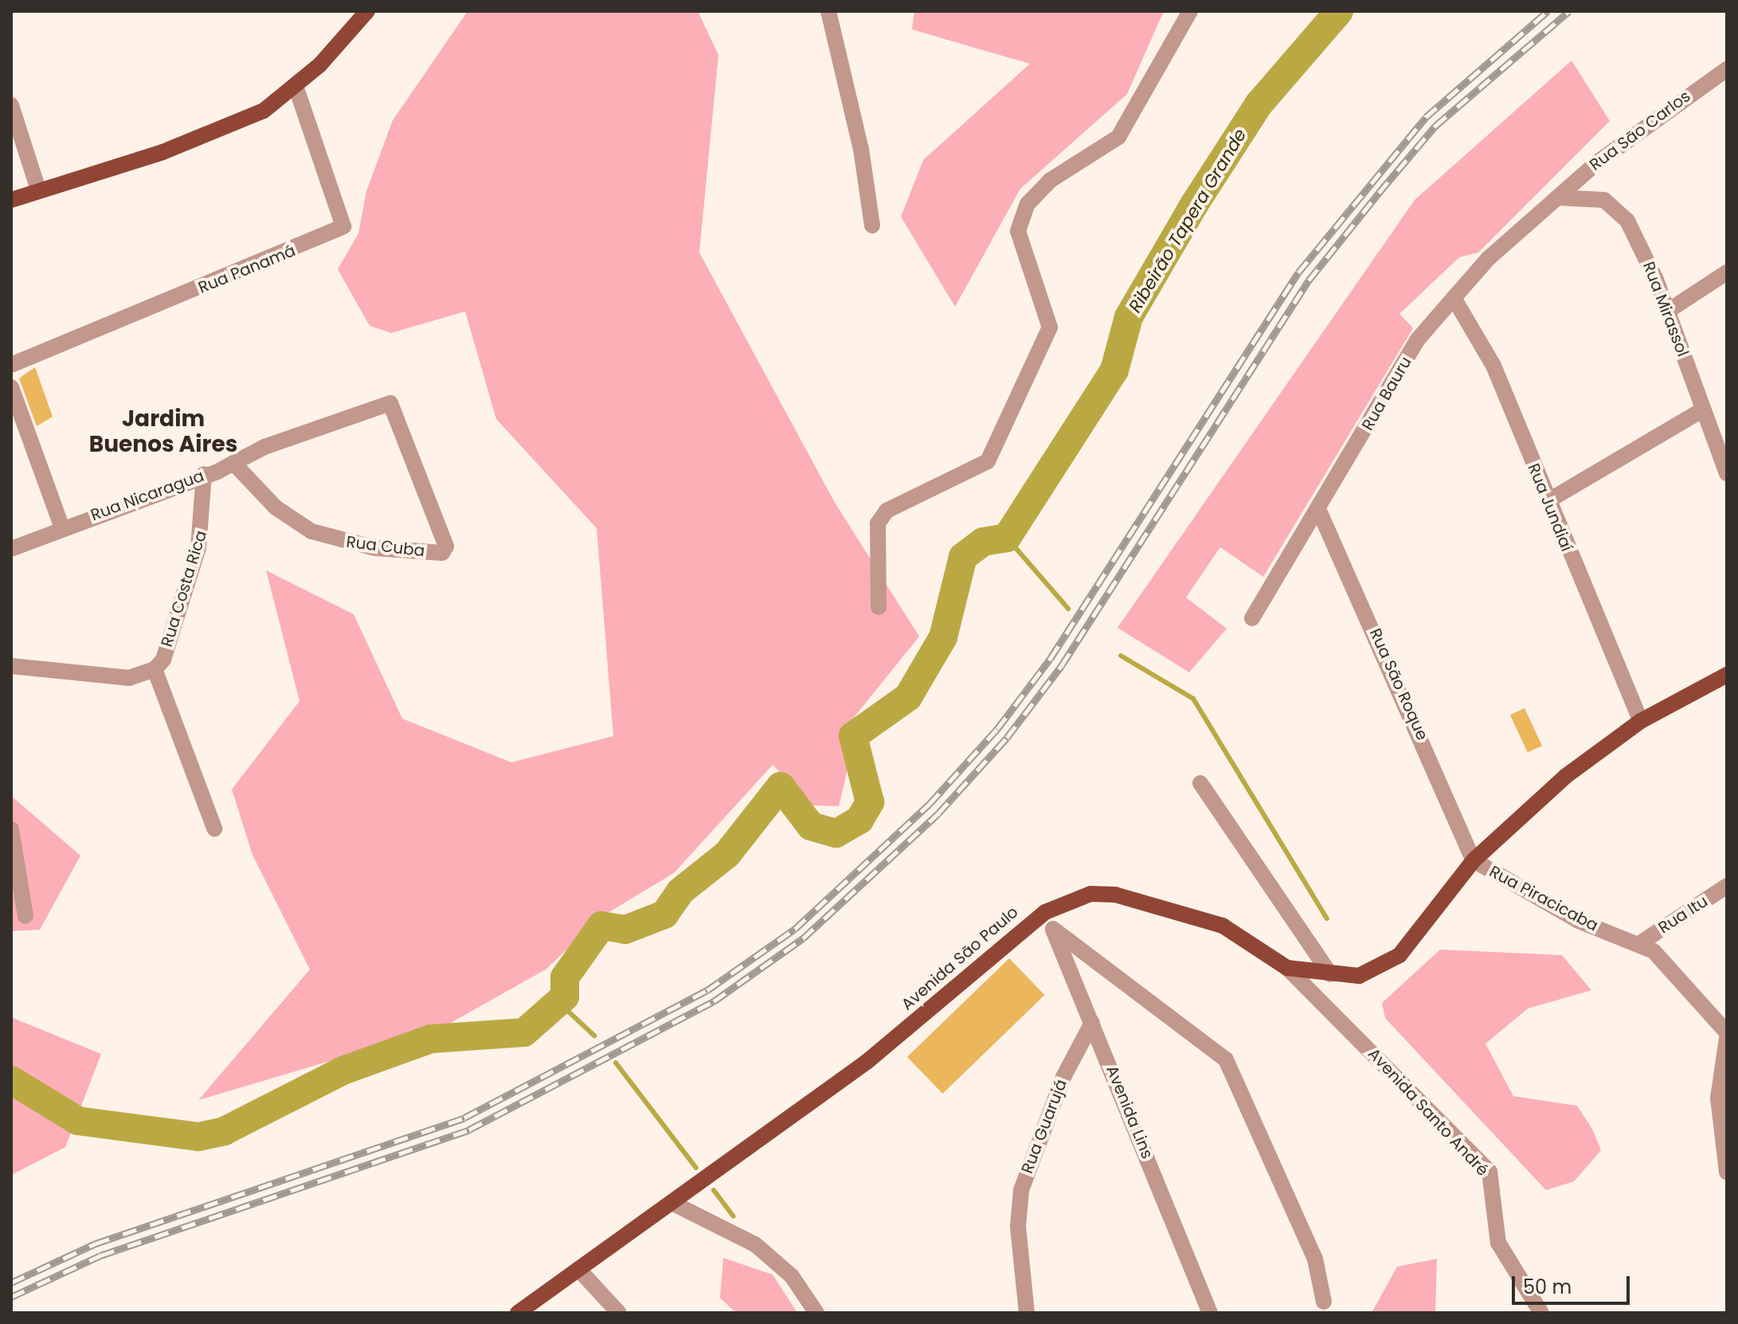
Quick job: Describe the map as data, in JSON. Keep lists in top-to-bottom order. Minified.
{"streets":{"main road":["Avenida São Paulo"],"street":["Rua São Carlos","Rua Panamá","Rua Mirassol","Rua Bauru","Rua Nicaragua","Rua Jundiaí","Rua Cuba","Rua Costa Rica","Rua São Roque","Rua Piracicaba","Rua Itu","Avenida Lins","Avenida Santo André","Rua Guarujá"]},"crossings":[["Rua São Carlos","Rua Mirassol"],["Rua São Carlos","Rua Bauru"],["Rua Mirassol","Rua Bauru"],["Rua Bauru","Rua Jundiaí"],["Rua Bauru","Rua São Roque"],["Rua Nicaragua","Rua Cuba"],["Rua Nicaragua","Rua Costa Rica"],["Rua Jundiaí","Avenida São Paulo"],["Rua São Roque","Rua Piracicaba"],["Rua São Roque","Avenida São Paulo"],["Rua Piracicaba","Rua Itu"],["Rua Piracicaba","Avenida São Paulo"],["Avenida São Paulo","Avenida Lins"],["Avenida São Paulo","Avenida Santo André"],["Avenida Lins","Rua Guarujá"]],"districts":["Jardim Buenos Aires"],"water":["Ribeirão Tapera Grande"],"scale_bar":"50 m"}
